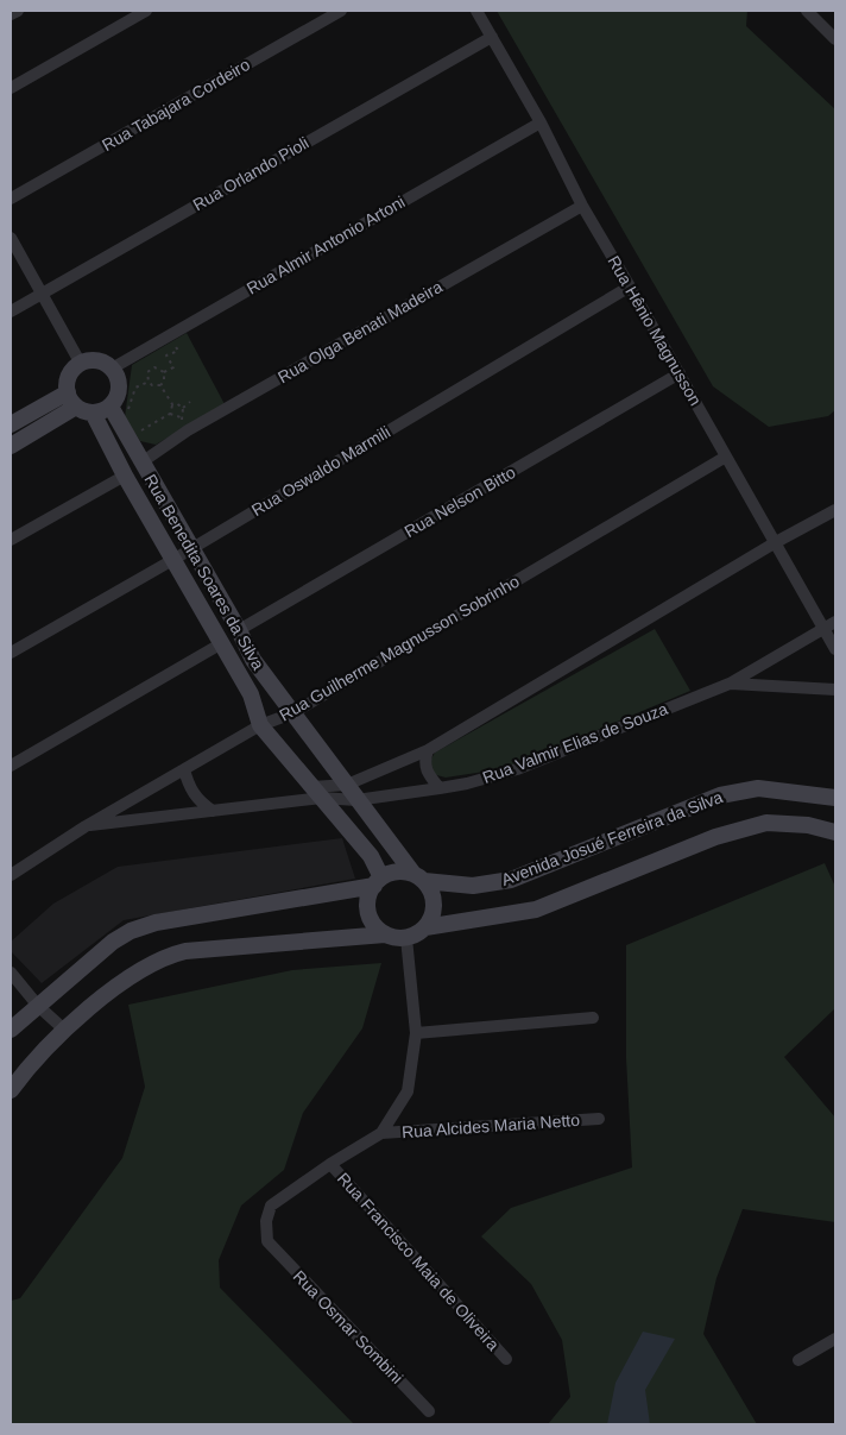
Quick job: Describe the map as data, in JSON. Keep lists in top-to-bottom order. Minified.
{"streets":{"main road":["Rua Benedita Soares da Silva","Avenida Josué Ferreira da Silva"],"street":["Rua Tabajara Cordeiro","Rua Orlando Pioli","Rua Almir Antonio Artoni","Rua Hênio Magnusson","Rua Olga Benati Madeira","Rua Oswaldo Marmili","Rua Nelson Bitto","Rua Guilherme Magnusson Sobrinho","Rua Valmir Elias de Souza","Rua Alcides Maria Netto","Rua Francisco Maia de Oliveira","Rua Osmar Sombini"]},"crossings":[["Rua Orlando Pioli","Rua Hênio Magnusson"],["Rua Almir Antonio Artoni","Rua Hênio Magnusson"],["Rua Almir Antonio Artoni","Rua Benedita Soares da Silva"],["Rua Hênio Magnusson","Rua Olga Benati Madeira"],["Rua Hênio Magnusson","Rua Oswaldo Marmili"],["Rua Hênio Magnusson","Rua Nelson Bitto"],["Rua Hênio Magnusson","Rua Guilherme Magnusson Sobrinho"],["Rua Hênio Magnusson","Rua Valmir Elias de Souza"],["Rua Olga Benati Madeira","Rua Benedita Soares da Silva"],["Rua Oswaldo Marmili","Rua Benedita Soares da Silva"],["Rua Nelson Bitto","Rua Benedita Soares da Silva"],["Rua Benedita Soares da Silva","Rua Guilherme Magnusson Sobrinho"],["Rua Benedita Soares da Silva","Rua Valmir Elias de Souza"],["Rua Benedita Soares da Silva","Avenida Josué Ferreira da Silva"],["Rua Guilherme Magnusson Sobrinho","Rua Valmir Elias de Souza"],["Rua Francisco Maia de Oliveira","Rua Osmar Sombini"]]}
